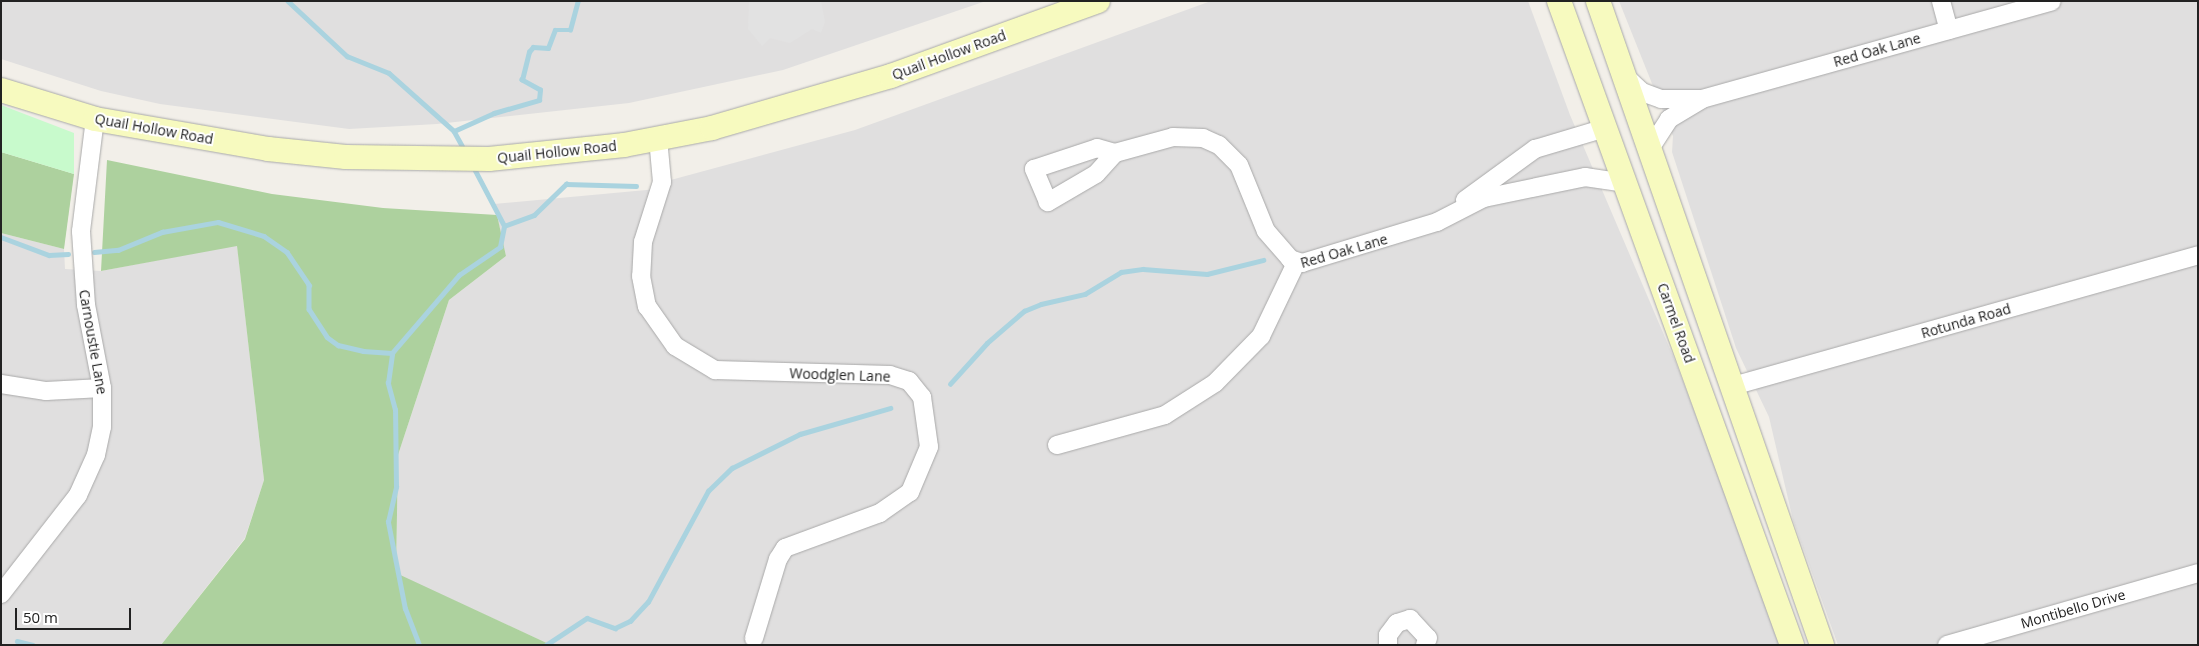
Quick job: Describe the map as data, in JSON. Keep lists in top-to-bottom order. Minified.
{"streets":{"main road":["Quail Hollow Road","Carmel Road"],"street":["Red Oak Lane","Rotunda Road","Carnoustie Lane","Woodglen Lane","Montibello Drive"]},"crossings":[["Red Oak Lane","Carmel Road"],["Quail Hollow Road","Carnoustie Lane"],["Quail Hollow Road","Woodglen Lane"]],"scale_bar":"50 m"}
